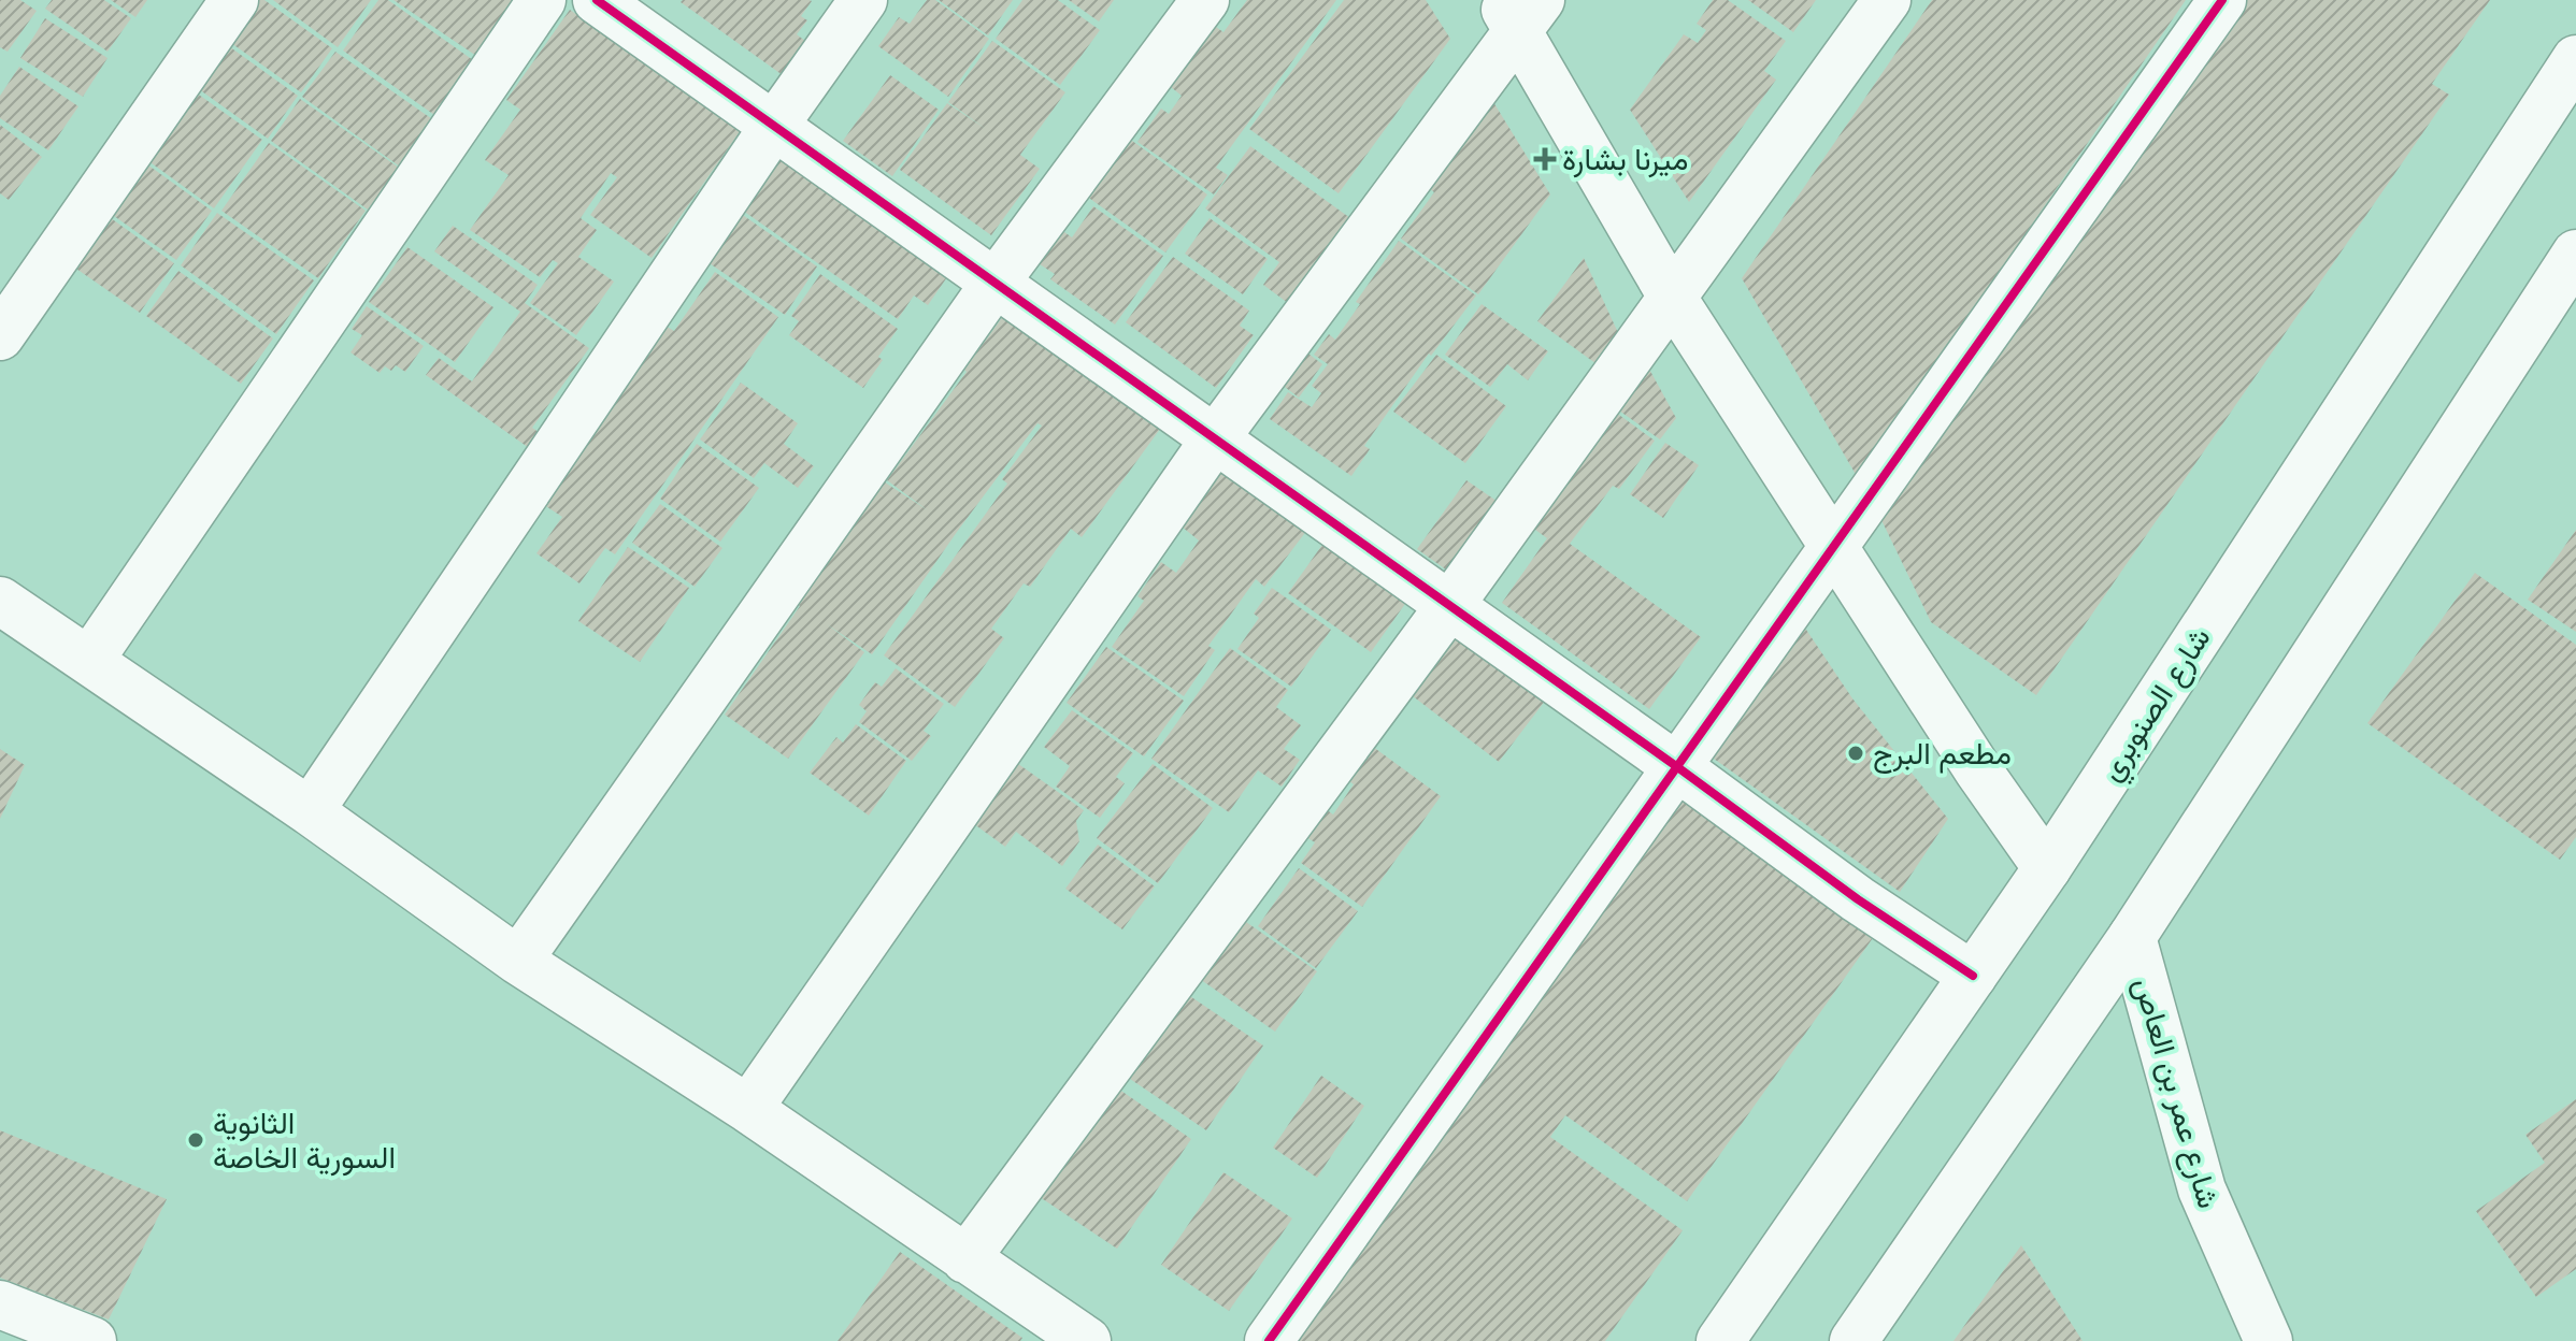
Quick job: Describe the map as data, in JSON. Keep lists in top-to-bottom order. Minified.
{"streets":{"street":["شارع الصنوبري","شارع عمر بن العاص"]},"places":{"health":["ميرنا بشارة"],"other":["مطعم البرج","الثانوية السورية الخاصة"]}}
